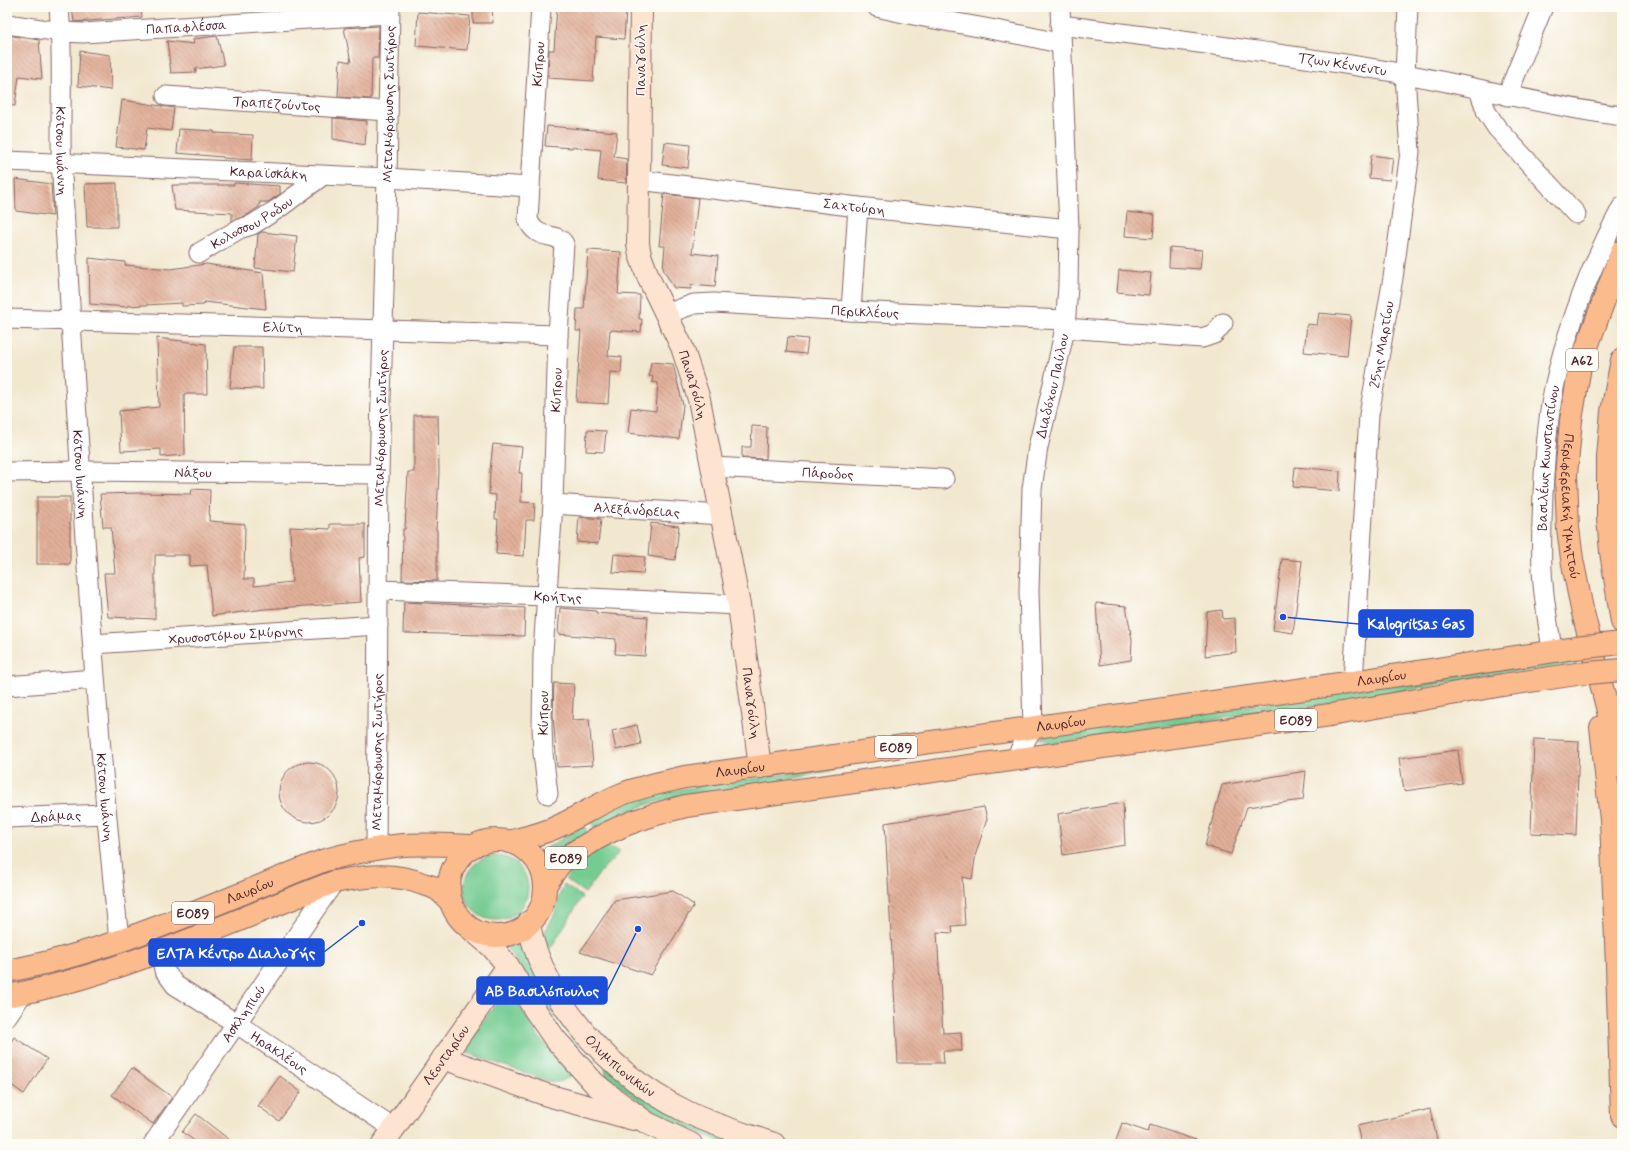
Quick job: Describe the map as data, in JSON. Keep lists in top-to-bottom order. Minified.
{"streets":{"main road":["Α62","Περιφερειακή Υμηττού","Λαυρίου","ΕΟ89"],"street":["Παπαφλέσσα","Παναγούλη","Κύπρου","Τζων Κέννεντυ","Τραπεζούντος","Μεταμόρφωσης Σωτήρος","Κότσου Ιωάννη","Καραϊσκάκη","Σαχτούρη","Κολοσσου Ροδου","Περικλέους","Ελύτη","25ης Μαρτίου","Διαδόχου Παύλου","Βασιλέως Κωνσταντίνου","Νάξου","Πάροδος","Αλεξάνδρειας","Κρήτης","Χρυσοστόμου Σμύρνης","Δράμας","Ασκληπιού","Ηρακλέους","Λεονταρίου","Ολυμπιονικών"]},"crossings":[["Παπαφλέσσα","Μεταμόρφωσης Σωτήρος"],["Παπαφλέσσα","Κότσου Ιωάννη"],["Παναγούλη","Σαχτούρη"],["Παναγούλη","Περικλέους"],["Παναγούλη","Πάροδος"],["Παναγούλη","Αλεξάνδρειας"],["Παναγούλη","Κρήτης"],["Παναγούλη","Λαυρίου"],["Κύπρου","Καραϊσκάκη"],["Κύπρου","Ελύτη"],["Κύπρου","Αλεξάνδρειας"],["Κύπρου","Κρήτης"],["Τζων Κέννεντυ","25ης Μαρτίου"],["Τζων Κέννεντυ","Διαδόχου Παύλου"],["Τραπεζούντος","Μεταμόρφωσης Σωτήρος"],["Μεταμόρφωσης Σωτήρος","Καραϊσκάκη"],["Μεταμόρφωσης Σωτήρος","Ελύτη"],["Μεταμόρφωσης Σωτήρος","Νάξου"],["Μεταμόρφωσης Σωτήρος","Κρήτης"],["Μεταμόρφωσης Σωτήρος","Χρυσοστόμου Σμύρνης"],["Μεταμόρφωσης Σωτήρος","Λαυρίου"],["Κότσου Ιωάννη","Καραϊσκάκη"],["Κότσου Ιωάννη","Ελύτη"],["Κότσου Ιωάννη","Νάξου"],["Κότσου Ιωάννη","Χρυσοστόμου Σμύρνης"],["Κότσου Ιωάννη","Λαυρίου"],["Κότσου Ιωάννη","Δράμας"],["Καραϊσκάκη","Κολοσσου Ροδου"],["Σαχτούρη","Διαδόχου Παύλου"],["Περικλέους","Διαδόχου Παύλου"],["25ης Μαρτίου","Λαυρίου"],["Διαδόχου Παύλου","Λαυρίου"],["Βασιλέως Κωνσταντίνου","Λαυρίου"],["Λαυρίου","Ασκληπιού"],["Λαυρίου","Ηρακλέους"],["Λαυρίου","Ολυμπιονικών"],["Ασκληπιού","Ηρακλέους"],["Ηρακλέους","Λεονταρίου"],["Λεονταρίου","Ολυμπιονικών"]],"places":["Kalogritsas Gas","ΕΛΤΑ Κέντρο Διαλογής","ΑΒ Βασιλόπουλος"]}
